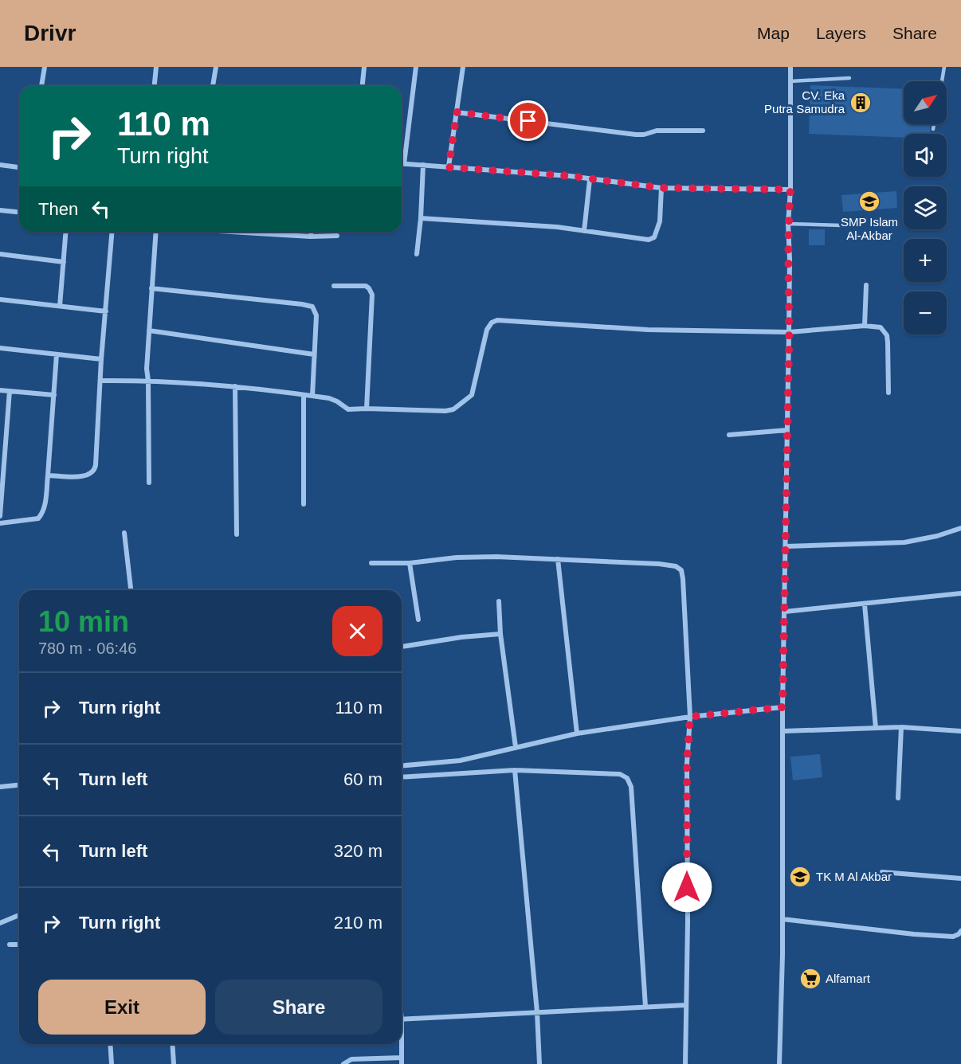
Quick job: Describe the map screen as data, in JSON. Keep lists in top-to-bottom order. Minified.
{"places":{"building":["CV. Eka Putra Samudra"],"school or university":["SMP Islam Al-Akbar","TK M Al Akbar"],"supermarket":["Alfamart"]},"north":"top right","page":{"header":"Drivr","nav":["Map","Layers","Share"],"map_buttons":["+","−"],"turn":["110 m","Turn right"],"then":"Then","heading":["10 min","780 m · 06:46"],"list":[{"name":"Turn right","value":"110 m"},{"name":"Turn left","value":"60 m"},{"name":"Turn left","value":"320 m"},{"name":"Turn right","value":"210 m"}],"buttons":["Exit","Share"]}}
